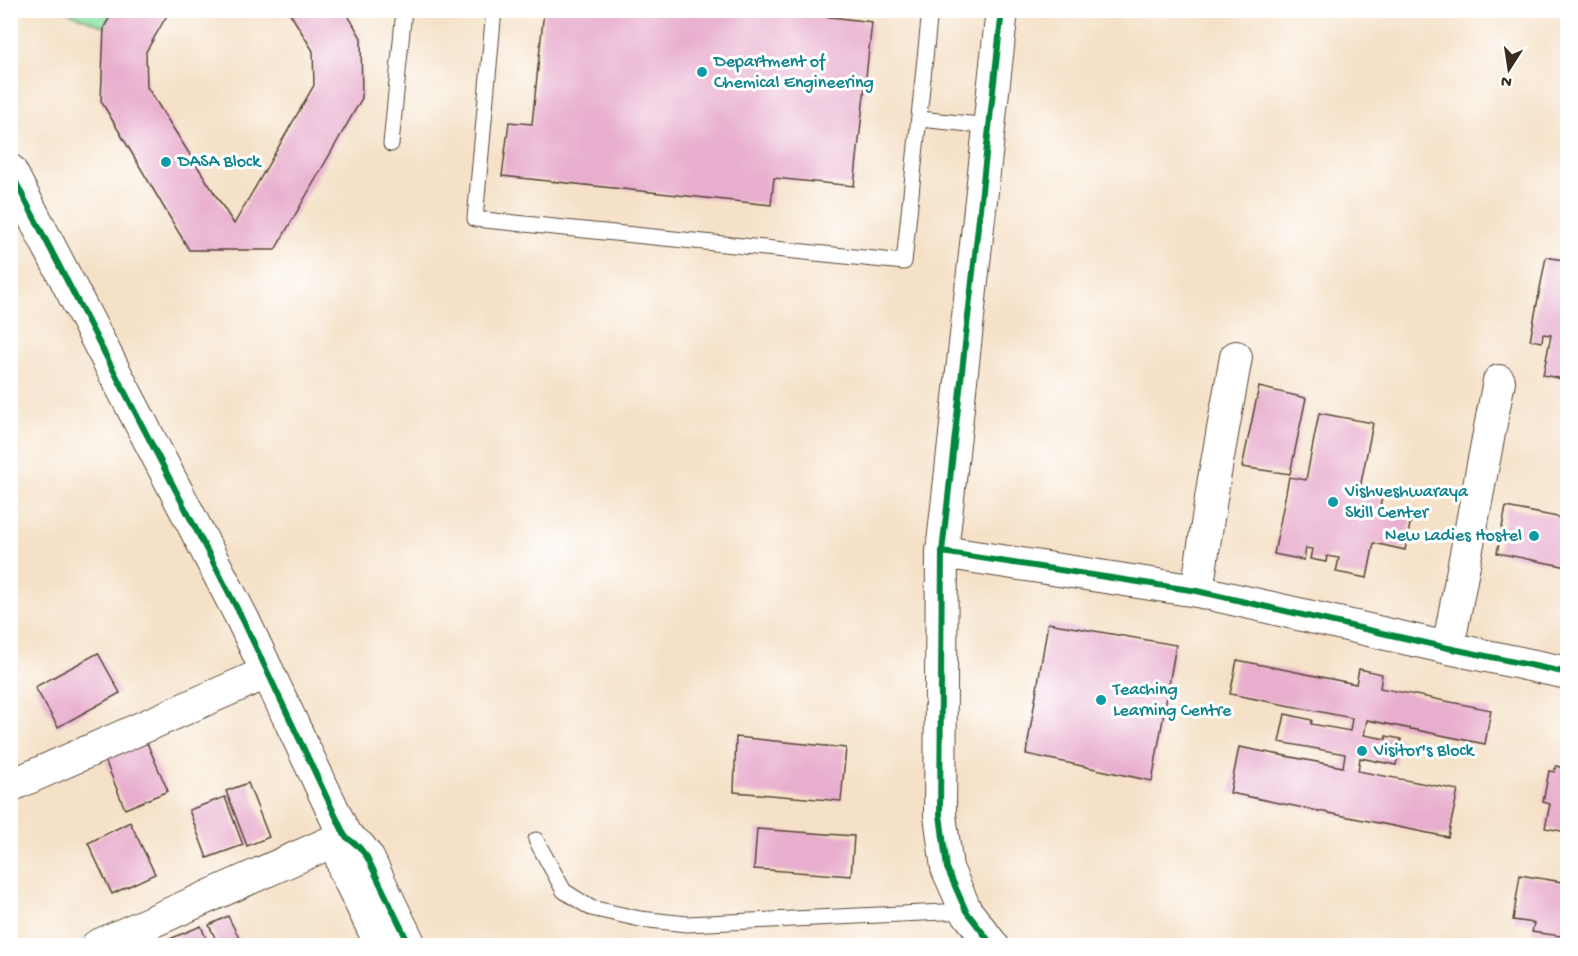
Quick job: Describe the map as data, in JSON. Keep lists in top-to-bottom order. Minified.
{"places":["Department of Chemical Engineering","DASA Block","Vishveshwaraya Skill Center","New Ladies Hostel","Teaching Learning Centre","Visitor's Block"],"north":"bottom"}
